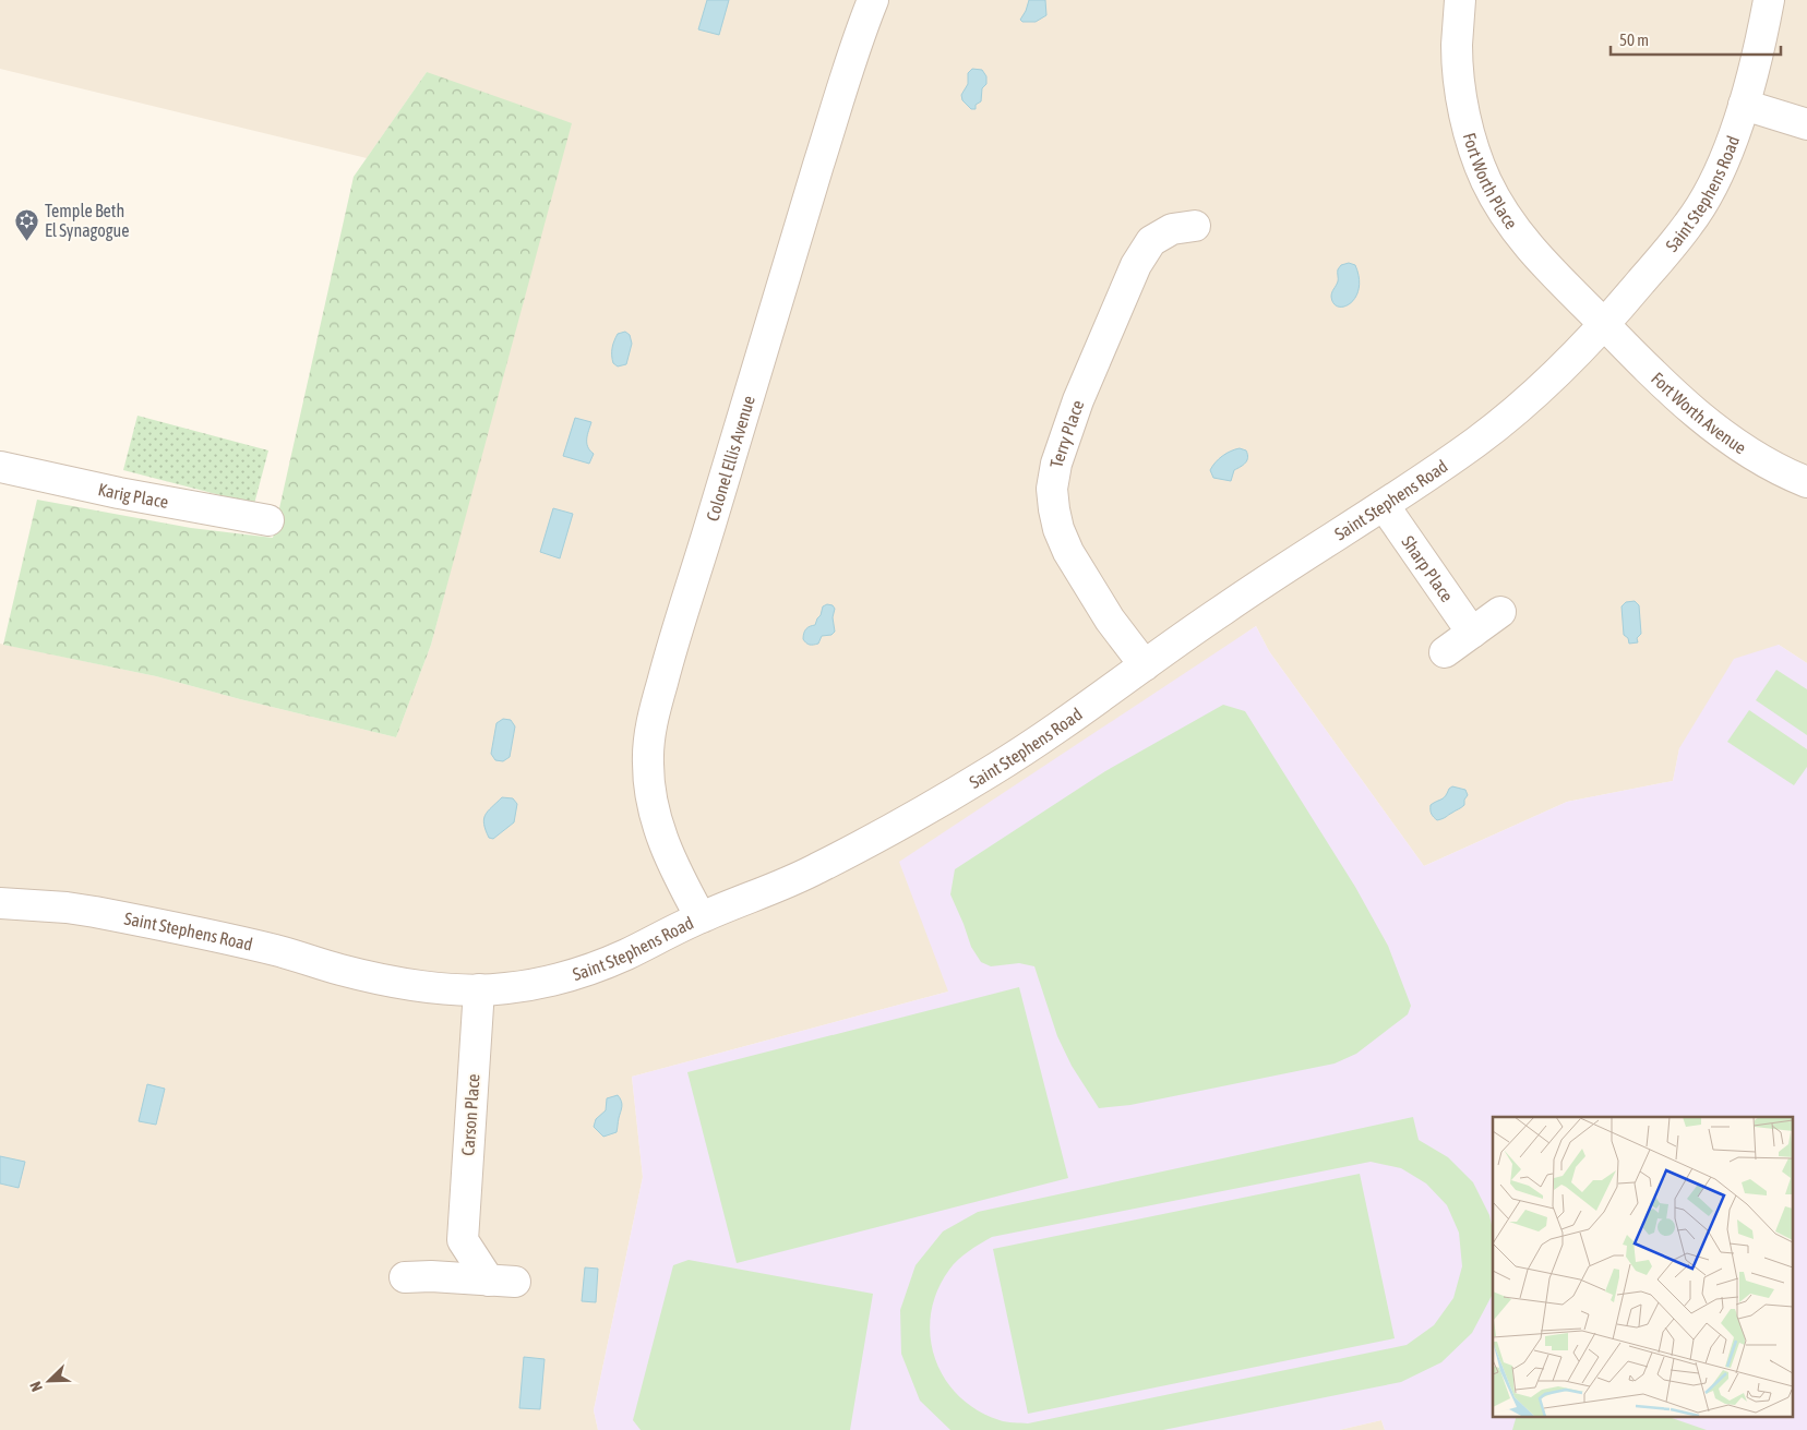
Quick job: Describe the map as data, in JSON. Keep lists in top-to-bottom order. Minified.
{"streets":{"street":["Fort Worth Place","Saint Stephens Road","Fort Worth Avenue","Terry Place","Colonel Ellis Avenue","Karig Place","Sharp Place","Carson Place"]},"crossings":[["Fort Worth Place","Saint Stephens Road"],["Fort Worth Place","Fort Worth Avenue"],["Saint Stephens Road","Fort Worth Avenue"],["Saint Stephens Road","Terry Place"],["Saint Stephens Road","Colonel Ellis Avenue"],["Saint Stephens Road","Sharp Place"],["Saint Stephens Road","Carson Place"]],"places":{"synagogue":["Temple Beth El Synagogue"]},"scale_bar":"50 m","north":"bottom left"}
